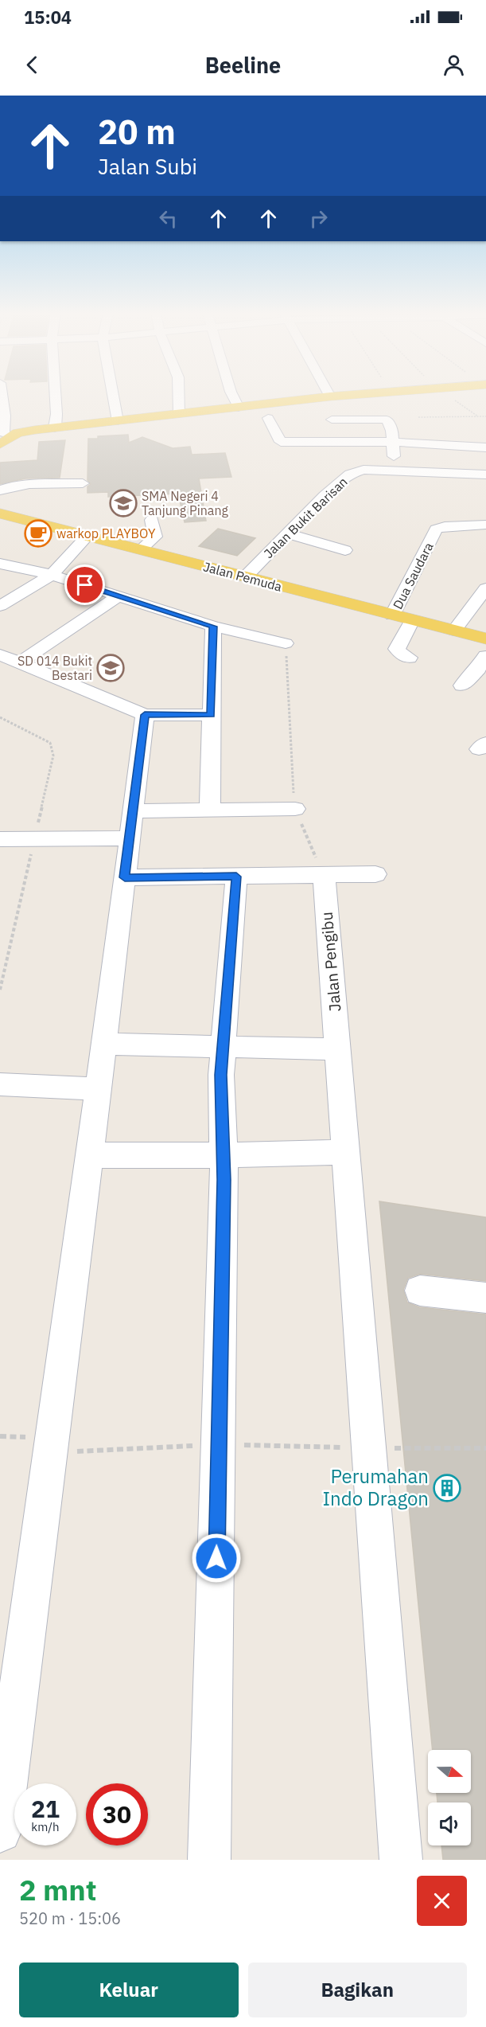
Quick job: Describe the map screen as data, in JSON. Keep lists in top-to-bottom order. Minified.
{"streets":{"main road":["Jalan Pemuda"],"street":["Jalan Bukit Barisan","Dua Saudara","Jalan Pengibu"]},"crossings":[["Jalan Bukit Barisan","Jalan Pemuda"],["Dua Saudara","Jalan Pemuda"]],"places":{"school or university":["SMA Negeri 4 Tanjung Pinang","SD 014 Bukit Bestari"],"cafe":["warkop PLAYBOY"],"building":["Perumahan Indo Dragon"]},"north":"right","page":{"status":"15:04","header":"Beeline","turn":["20 m","Jalan Subi"],"speed":"21 km/h","limit":"30","heading":["2 mnt","520 m · 15:06"],"buttons":["Keluar","Bagikan"]}}
